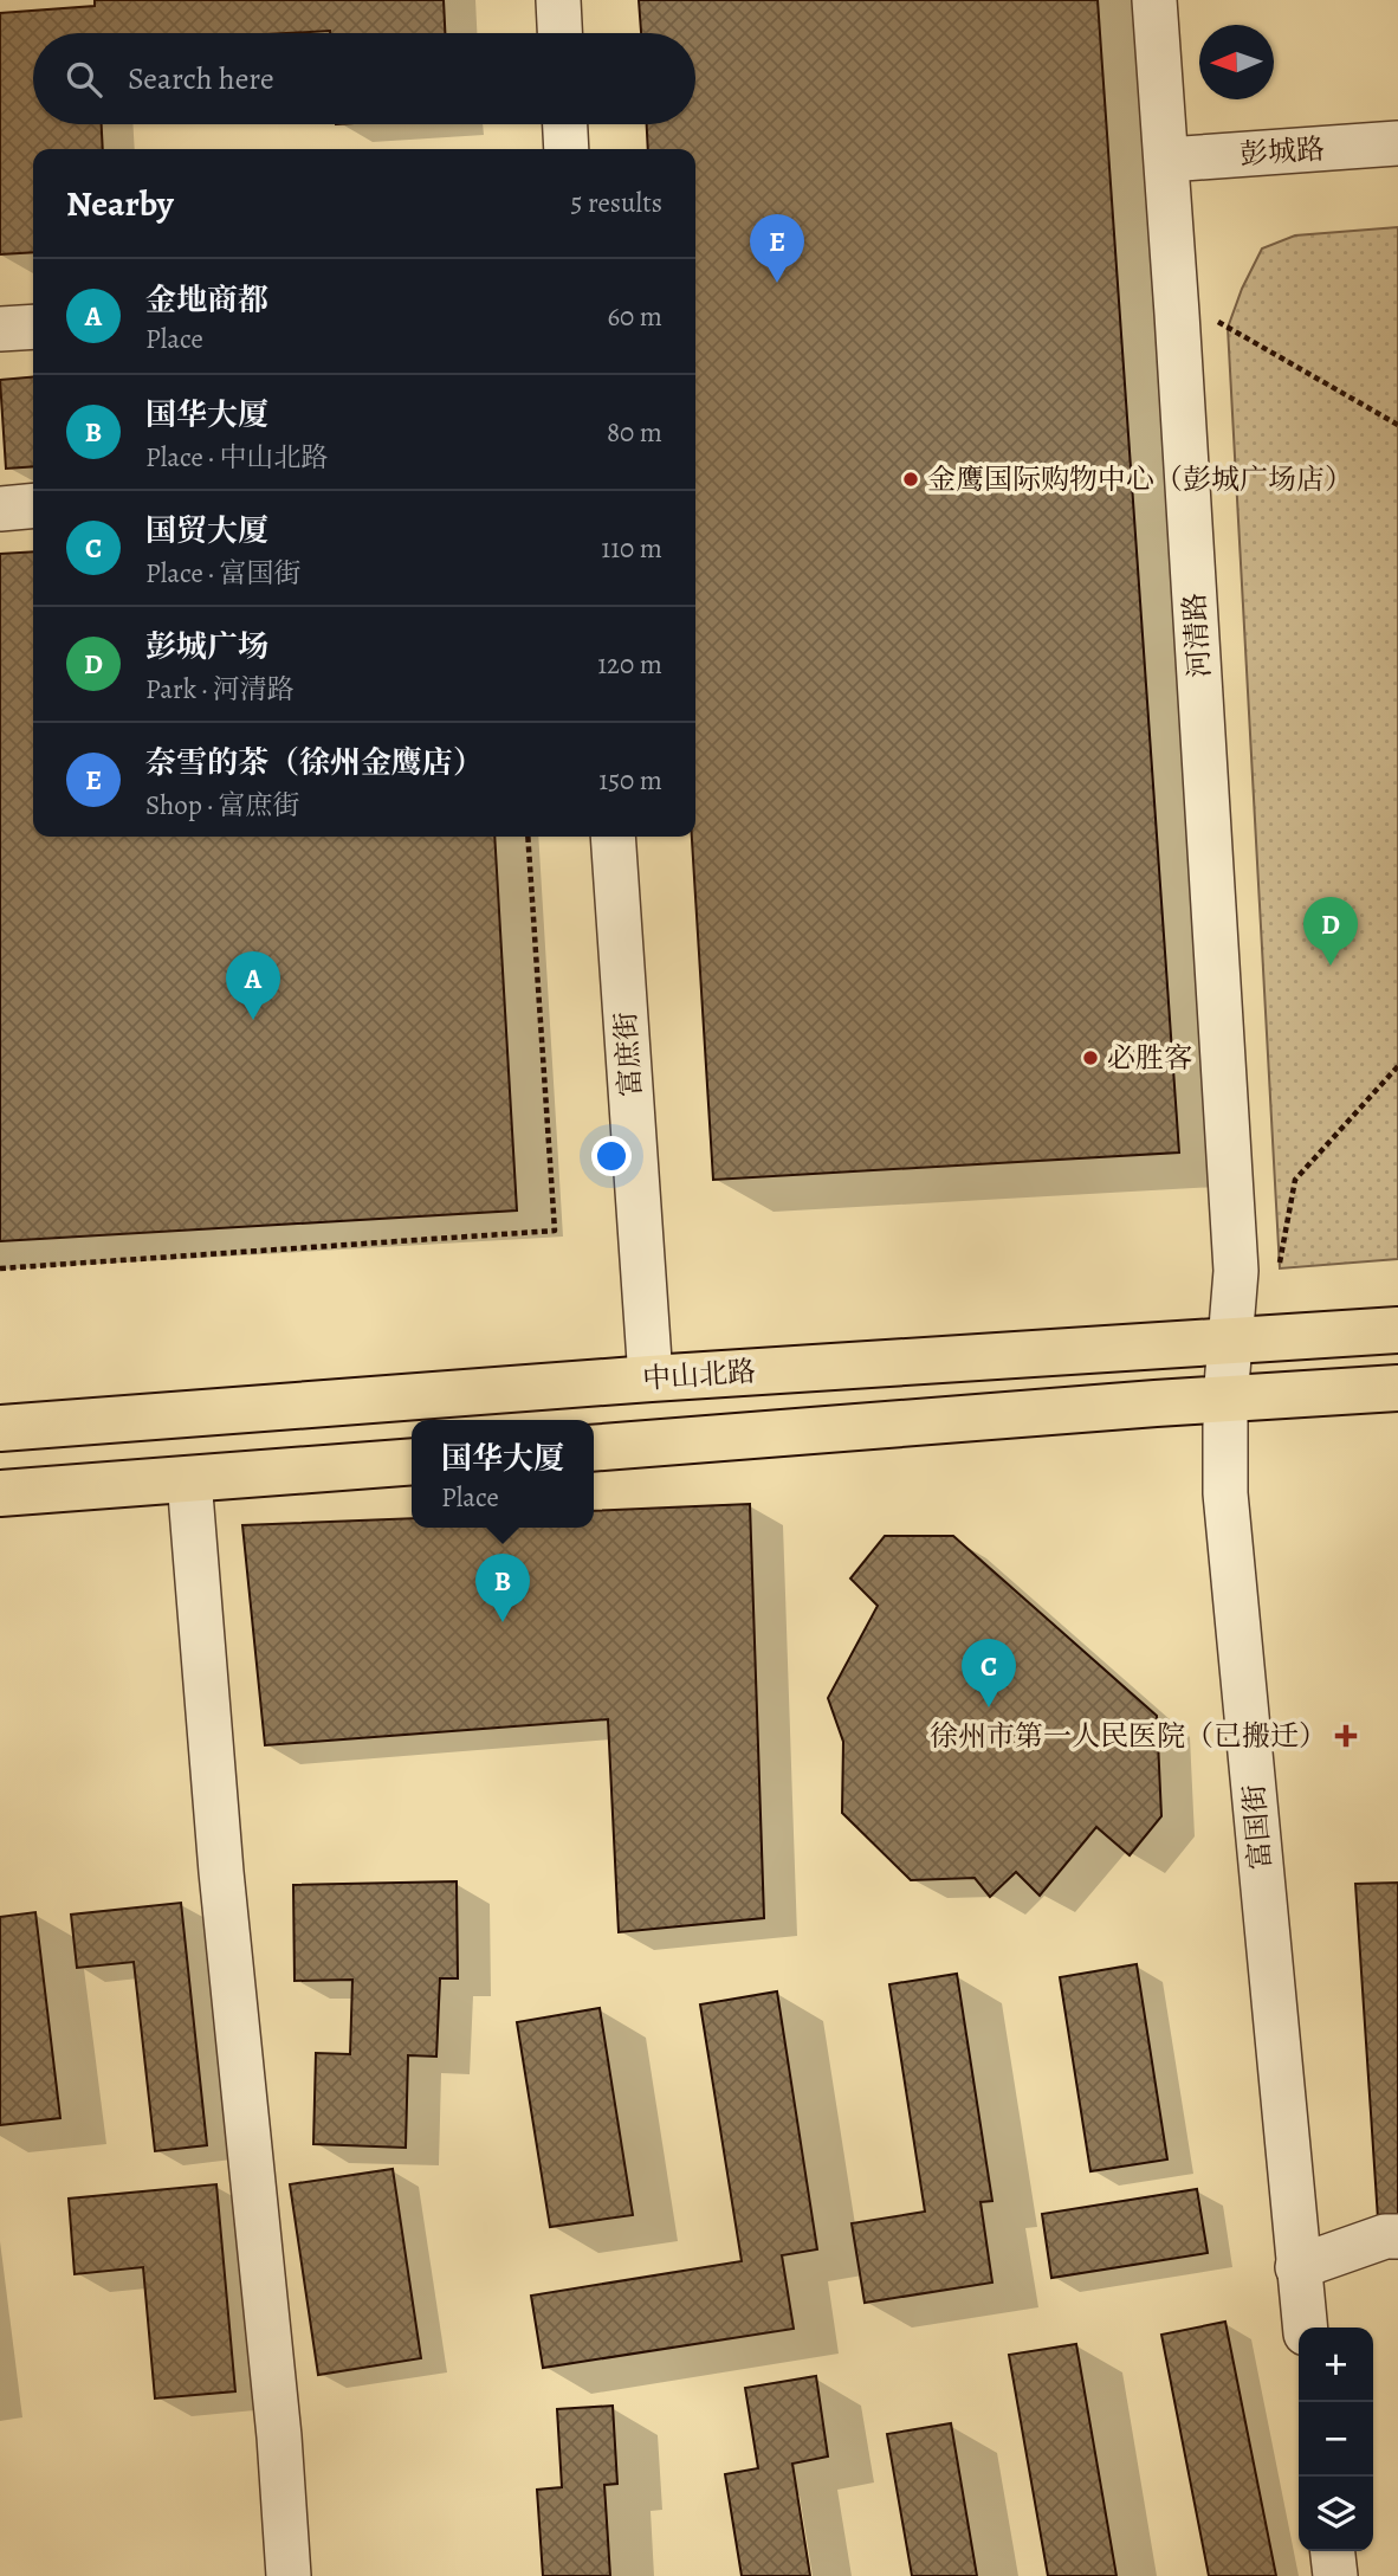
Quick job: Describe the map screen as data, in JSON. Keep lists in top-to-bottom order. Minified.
{"streets":{"main road":["中山北路"],"street":["彭城路","河清路","富庶街","富国街"]},"crossings":[["彭城路","河清路"],["河清路","富国街"],["富庶街","中山北路"],["中山北路","富国街"]],"places":{"other":["金鹰国际购物中心（彭城广场店）","必胜客"],"health":["徐州市第一人民医院（已搬迁）"]},"north":"left","page":{"search":"Search here","heading":["Nearby","5 results"],"pins":["E","D","A","B","C"],"list":[{"mark":"A","name":"金地商都","note":"Place","value":"60 m"},{"mark":"B","name":"国华大厦","note":"Place · 中山北路","value":"80 m"},{"mark":"C","name":"国贸大厦","note":"Place · 富国街","value":"110 m"},{"mark":"D","name":"彭城广场","note":"Park · 河清路","value":"120 m"},{"mark":"E","name":"奈雪的茶（徐州金鹰店）","note":"Shop · 富庶街","value":"150 m"}],"popup":["国华大厦","Place"],"map_buttons":["+","−"]}}
